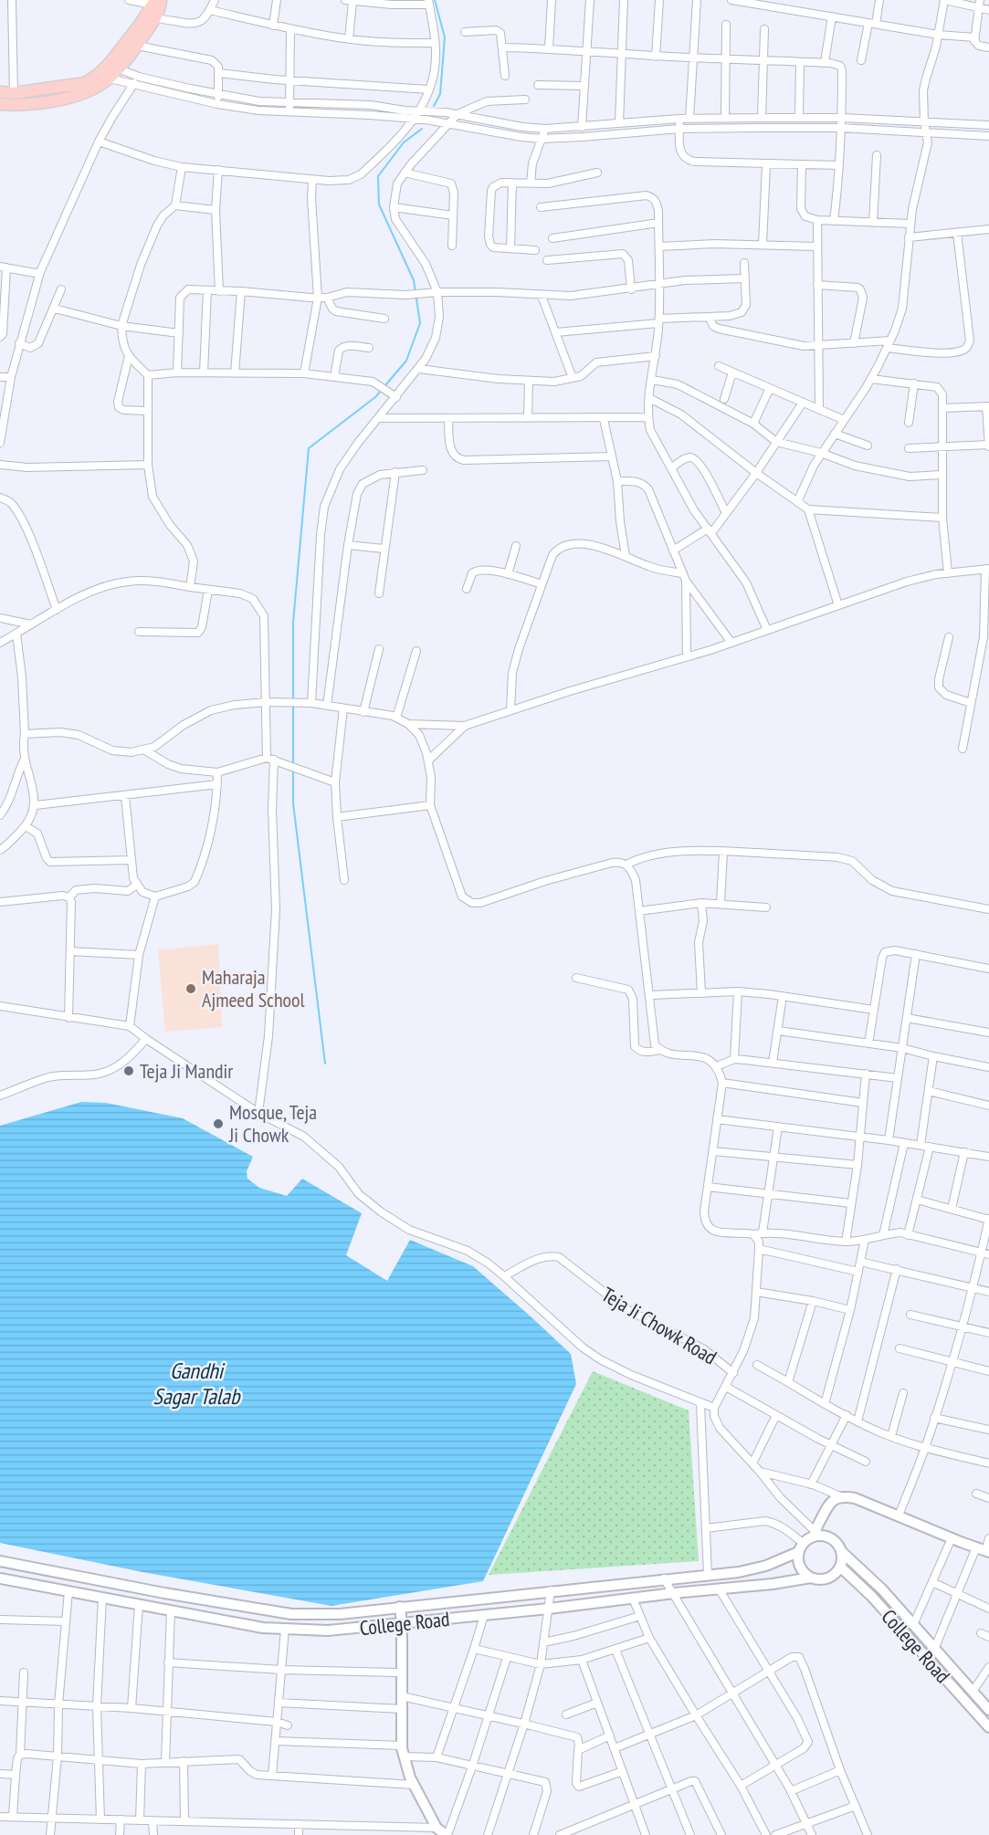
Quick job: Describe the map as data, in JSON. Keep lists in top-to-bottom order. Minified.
{"streets":{"main road":["College Road"],"street":["Teja Ji Chowk Road"]},"water":["Gandhi Sagar Talab"],"places":["Maharaja Ajmeed School","Teja Ji Mandir","Mosque, Teja Ji Chowk"]}
